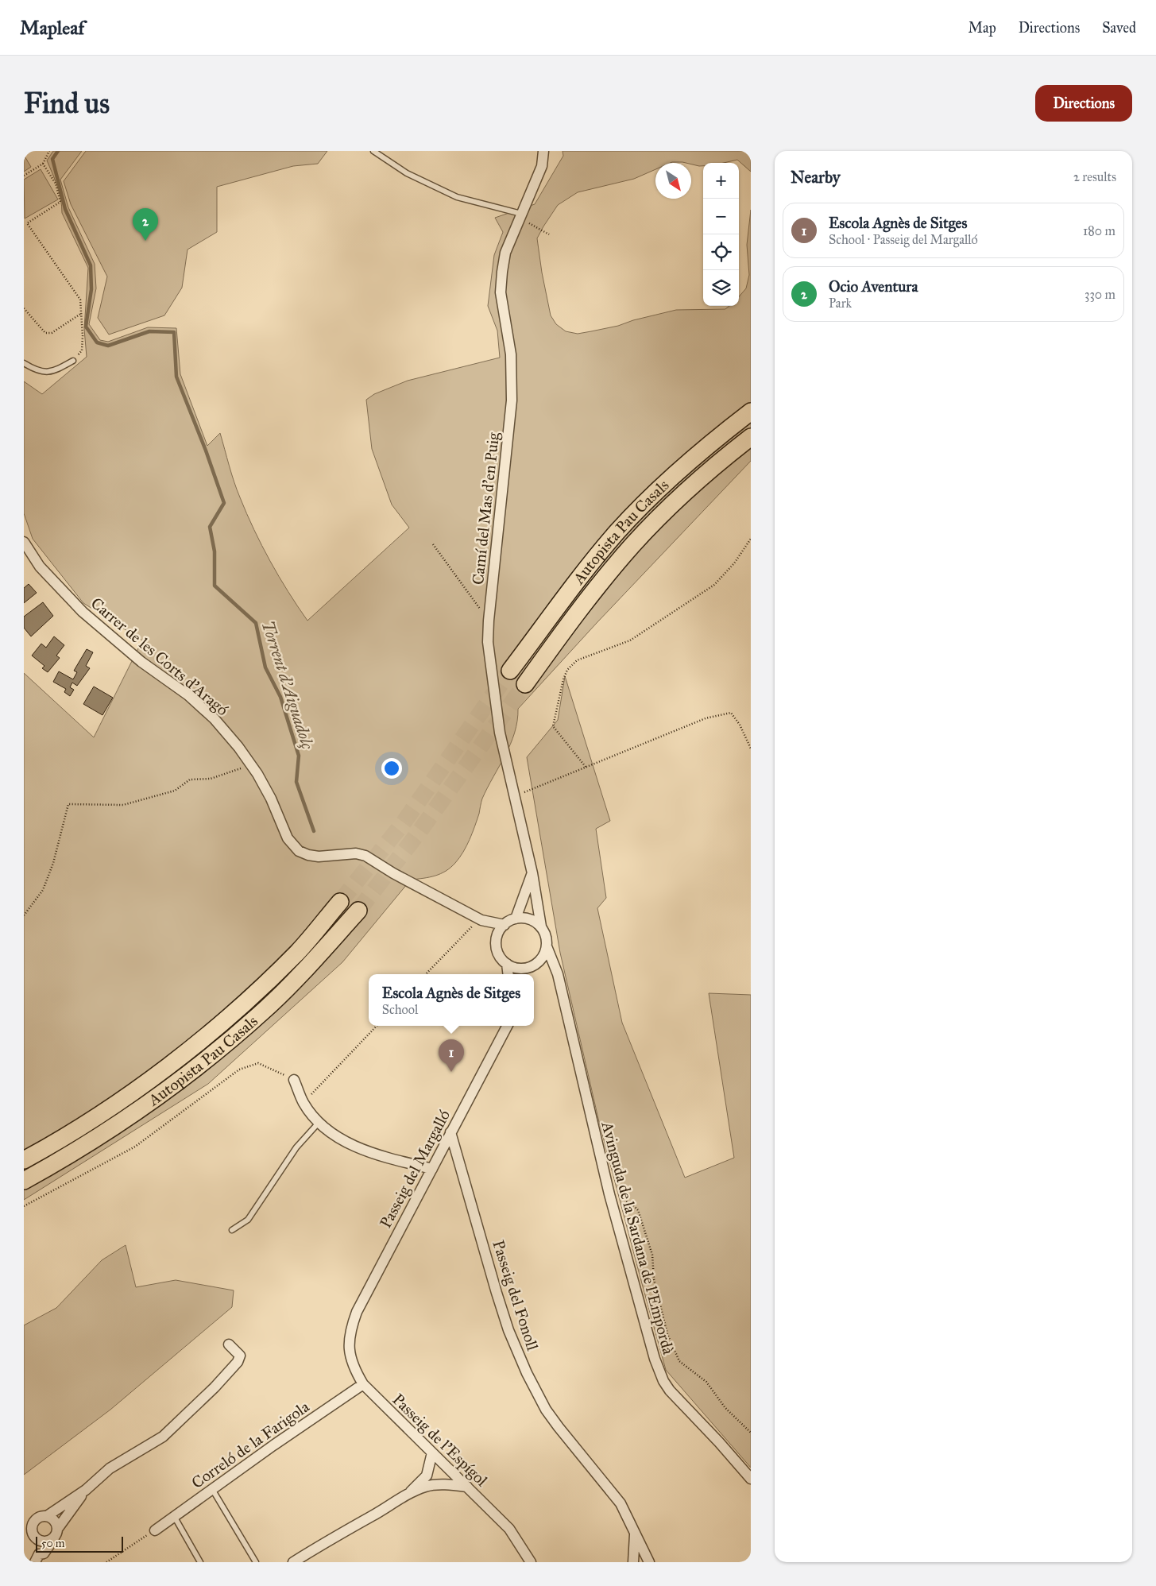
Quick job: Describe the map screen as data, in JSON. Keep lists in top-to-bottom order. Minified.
{"streets":{"highway":["Autopista Pau Casals"],"street":["Camí del Mas d'en Puig","Carrer de les Corts d'Aragó","Passeig del Margalló","Avinguda de la Sardana de l'Empordà","Passeig del Fonoll","Passeig de l'Espígol","Correló de la Farigola"]},"crossings":[["Camí del Mas d'en Puig","Avinguda de la Sardana de l'Empordà"],["Passeig del Margalló","Passeig del Fonoll"],["Passeig del Margalló","Passeig de l'Espígol"],["Passeig de l'Espígol","Correló de la Farigola"]],"water":["Torrent d'Aiguadolç"],"scale_bar":"50 m","north":"bottom right","page":{"header":"Mapleaf","nav":["Map","Directions","Saved"],"buttons":"Directions","title":"Find us","heading":["Nearby","2 results"],"map_buttons":["+","−"],"list":[{"mark":"1","name":"Escola Agnès de Sitges","note":"School · Passeig del Margalló","value":"180 m"},{"mark":"2","name":"Ocio Aventura","note":"Park","value":"330 m"}],"pins":["2","1"],"popup":["Escola Agnès de Sitges","School"],"scale":"50 m"}}
